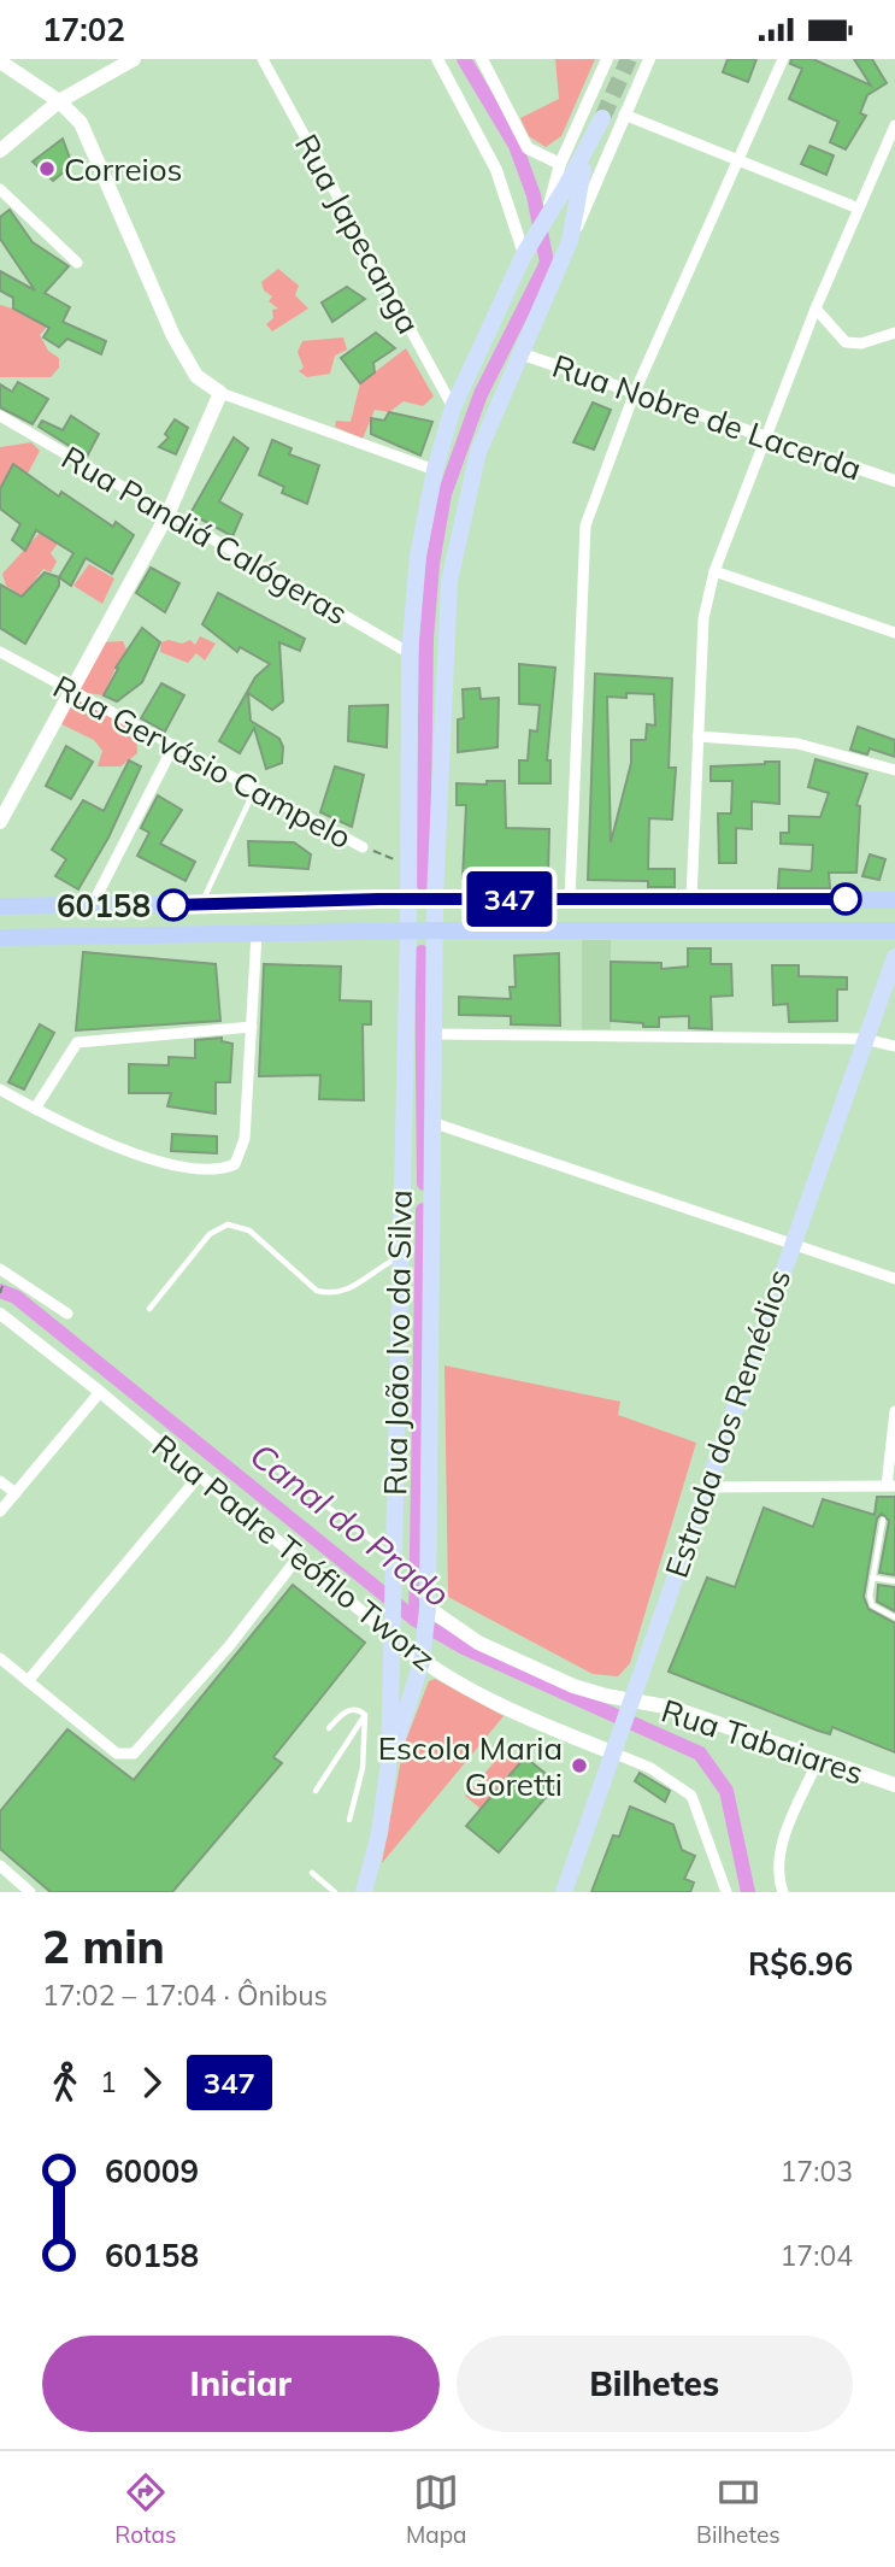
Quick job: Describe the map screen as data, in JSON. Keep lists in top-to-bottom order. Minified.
{"streets":{"main road":["Rua João Ivo da Silva","Estrada dos Remédios","Rua Padre Teófilo Tworz","Rua Tabaiares"],"street":["Rua Japecanga","Rua Nobre de Lacerda","Rua Pandiá Calógeras","Rua Gervásio Campelo"]},"crossings":[["Rua Japecanga","Rua João Ivo da Silva"],["Rua Nobre de Lacerda","Rua João Ivo da Silva"],["Rua Pandiá Calógeras","Rua João Ivo da Silva"],["Rua Gervásio Campelo","Rua João Ivo da Silva"],["Rua João Ivo da Silva","Rua Padre Teófilo Tworz"],["Estrada dos Remédios","Rua Padre Teófilo Tworz"],["Estrada dos Remédios","Rua Tabaiares"],["Rua Padre Teófilo Tworz","Rua Tabaiares"]],"water":["Canal do Prado"],"places":["Correios","60158","Escola Maria Goretti"],"lines":["bus line 347"],"page":{"status":"17:02","on_map":"347","heading":["2 min","17:02 – 17:04 · Ônibus","R$6.96"],"legs":["1","347"],"list":[{"name":"60009","value":"17:03"},{"name":"60158","value":"17:04"}],"buttons":["Iniciar","Bilhetes"],"tabs":["Rotas","Mapa","Bilhetes"]}}
